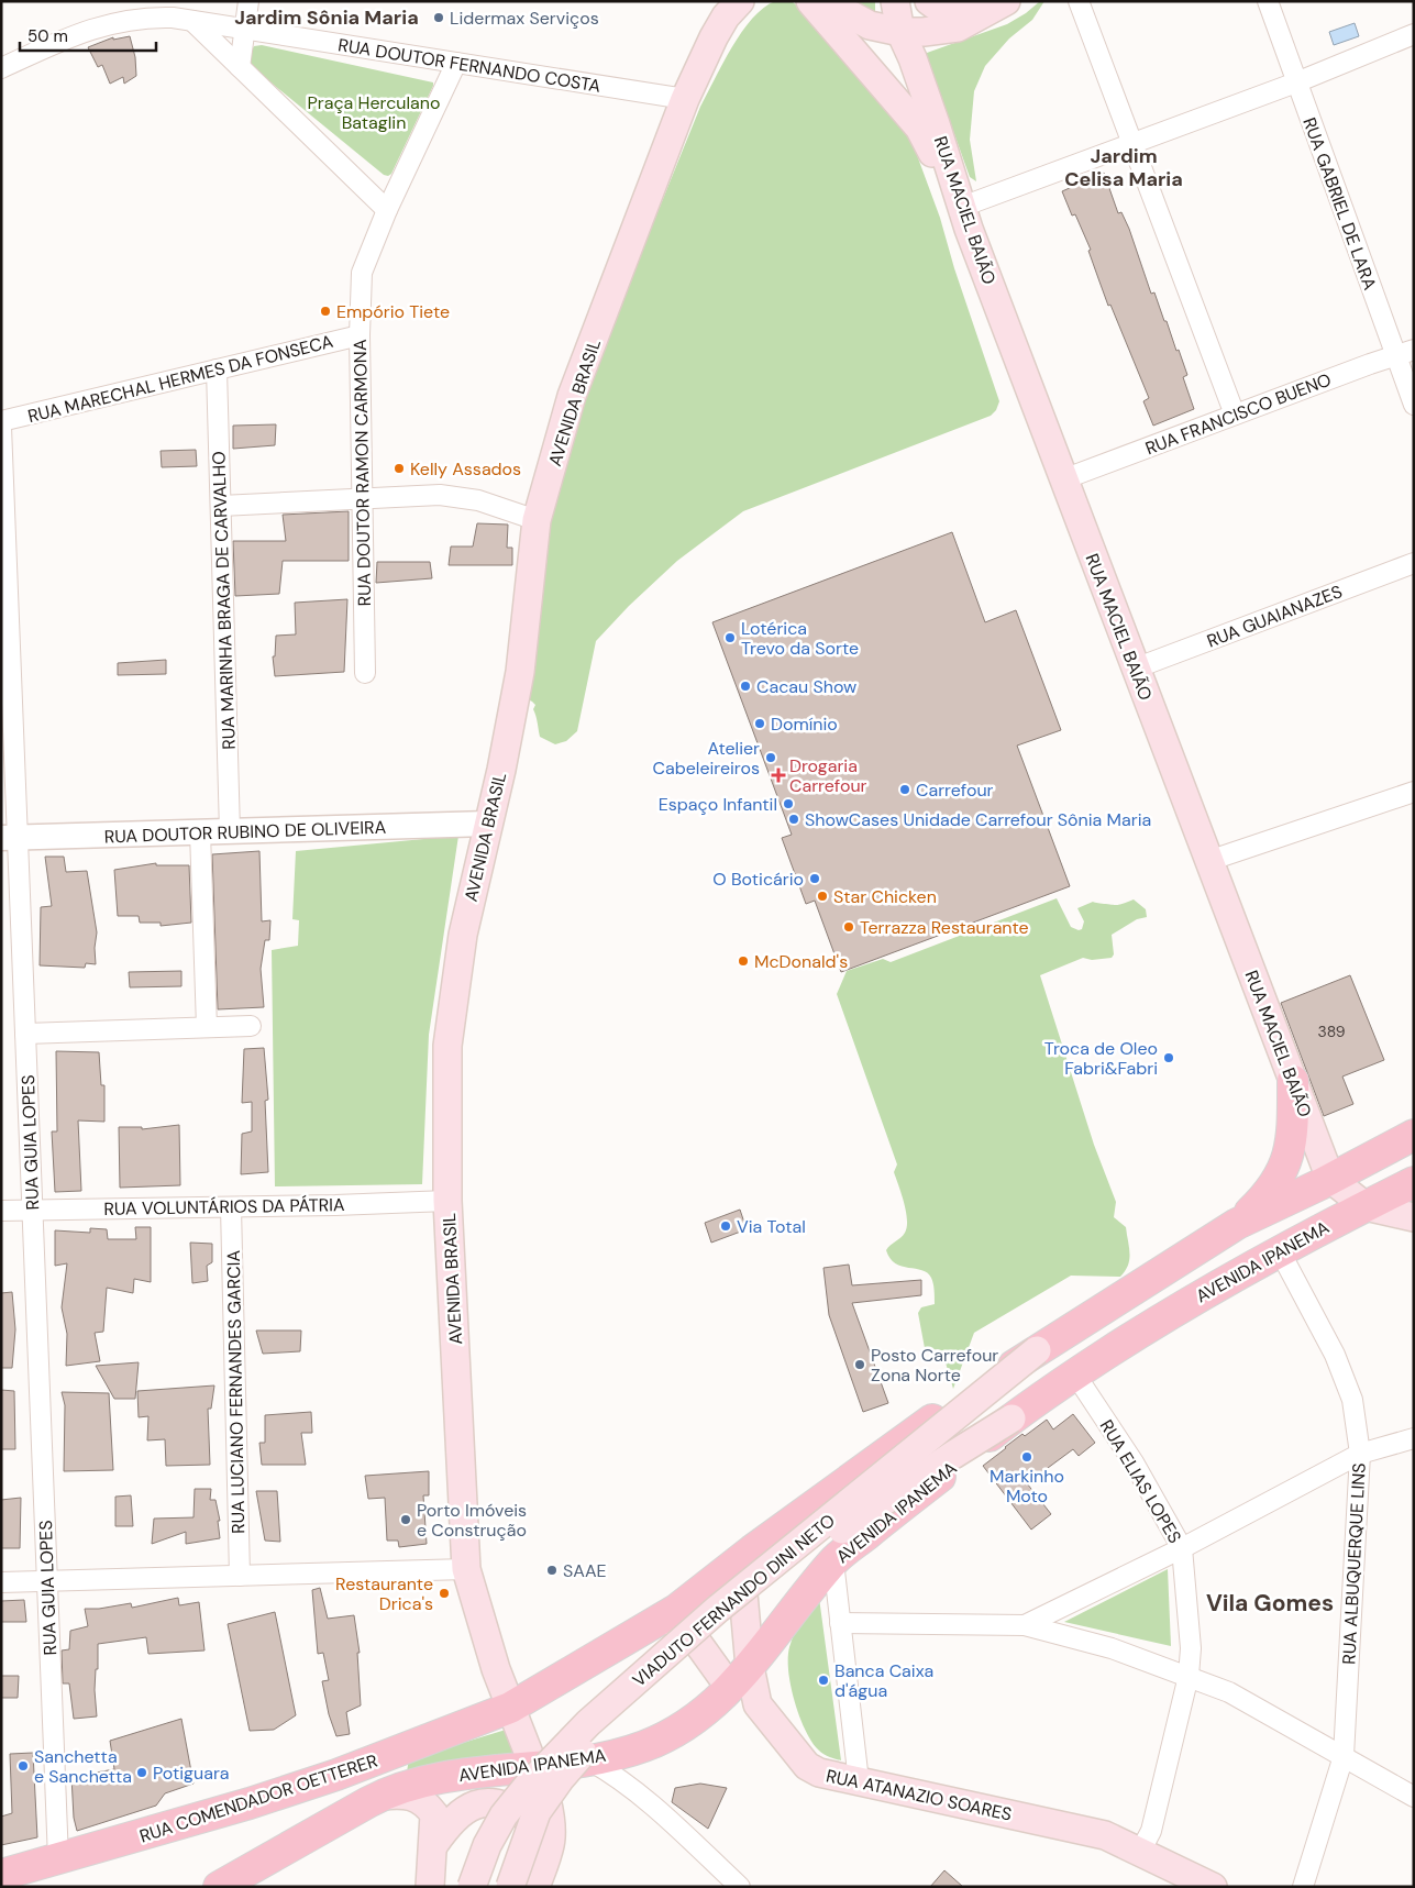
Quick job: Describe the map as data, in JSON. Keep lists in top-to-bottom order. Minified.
{"streets":{"main road":["RUA MACIEL BAIÃO","AVENIDA BRASIL","AVENIDA IPANEMA","VIADUTO FERNANDO DINI NETO","RUA ATANAZIO SOARES","RUA COMENDADOR OETTERER"],"street":["RUA DOUTOR FERNANDO COSTA","RUA GABRIEL DE LARA","RUA MARECHAL HERMES DA FONSECA","RUA FRANCISCO BUENO","RUA DOUTOR RAMON CARMONA","RUA MARINHA BRAGA DE CARVALHO","RUA GUAIANAZES","RUA DOUTOR RUBINO DE OLIVEIRA","RUA GUIA LOPES","RUA VOLUNTÁRIOS DA PÁTRIA","RUA LUCIANO FERNANDES GARCIA","RUA ELIAS LOPES","RUA ALBUQUERQUE LINS"]},"crossings":[["RUA DOUTOR FERNANDO COSTA","AVENIDA BRASIL"],["RUA DOUTOR FERNANDO COSTA","RUA DOUTOR RAMON CARMONA"],["RUA GABRIEL DE LARA","RUA FRANCISCO BUENO"],["RUA MACIEL BAIÃO","RUA FRANCISCO BUENO"],["RUA MACIEL BAIÃO","RUA GUAIANAZES"],["RUA MARECHAL HERMES DA FONSECA","RUA DOUTOR RAMON CARMONA"],["RUA MARECHAL HERMES DA FONSECA","RUA MARINHA BRAGA DE CARVALHO"],["AVENIDA BRASIL","RUA DOUTOR RUBINO DE OLIVEIRA"],["AVENIDA BRASIL","RUA VOLUNTÁRIOS DA PÁTRIA"],["AVENIDA BRASIL","AVENIDA IPANEMA"],["AVENIDA BRASIL","RUA COMENDADOR OETTERER"],["RUA MARINHA BRAGA DE CARVALHO","RUA DOUTOR RUBINO DE OLIVEIRA"],["RUA DOUTOR RUBINO DE OLIVEIRA","RUA GUIA LOPES"],["RUA GUIA LOPES","RUA VOLUNTÁRIOS DA PÁTRIA"],["RUA GUIA LOPES","RUA COMENDADOR OETTERER"],["RUA VOLUNTÁRIOS DA PÁTRIA","RUA LUCIANO FERNANDES GARCIA"],["AVENIDA IPANEMA","RUA ELIAS LOPES"],["AVENIDA IPANEMA","RUA ALBUQUERQUE LINS"],["AVENIDA IPANEMA","VIADUTO FERNANDO DINI NETO"],["AVENIDA IPANEMA","RUA ATANAZIO SOARES"],["RUA ELIAS LOPES","RUA ATANAZIO SOARES"]],"districts":["Jardim Sônia Maria","Jardim Celisa Maria","Vila Gomes"],"parks":["Praça Herculano Bataglin"],"places":{"other":["Lidermax Serviços","Empório Tiete","Kelly Assados","Lotérica Trevo da Sorte","Cacau Show","Domínio","Atelier Cabeleireiros","Carrefour","Espaço Infantil","ShowCases Unidade Carrefour Sônia Maria","O Boticário","Star Chicken","Terrazza Restaurante","McDonald's","Troca de Oleo Fabri&Fabri","Via Total","Posto Carrefour Zona Norte","Markinho Moto","Porto Imóveis e Construção","SAAE","Restaurante Drica's","Banca Caixa d'água","Sanchetta e Sanchetta","Potiguara"],"health":["Drogaria Carrefour"]},"house_numbers":["389"],"scale_bar":"50 m"}
